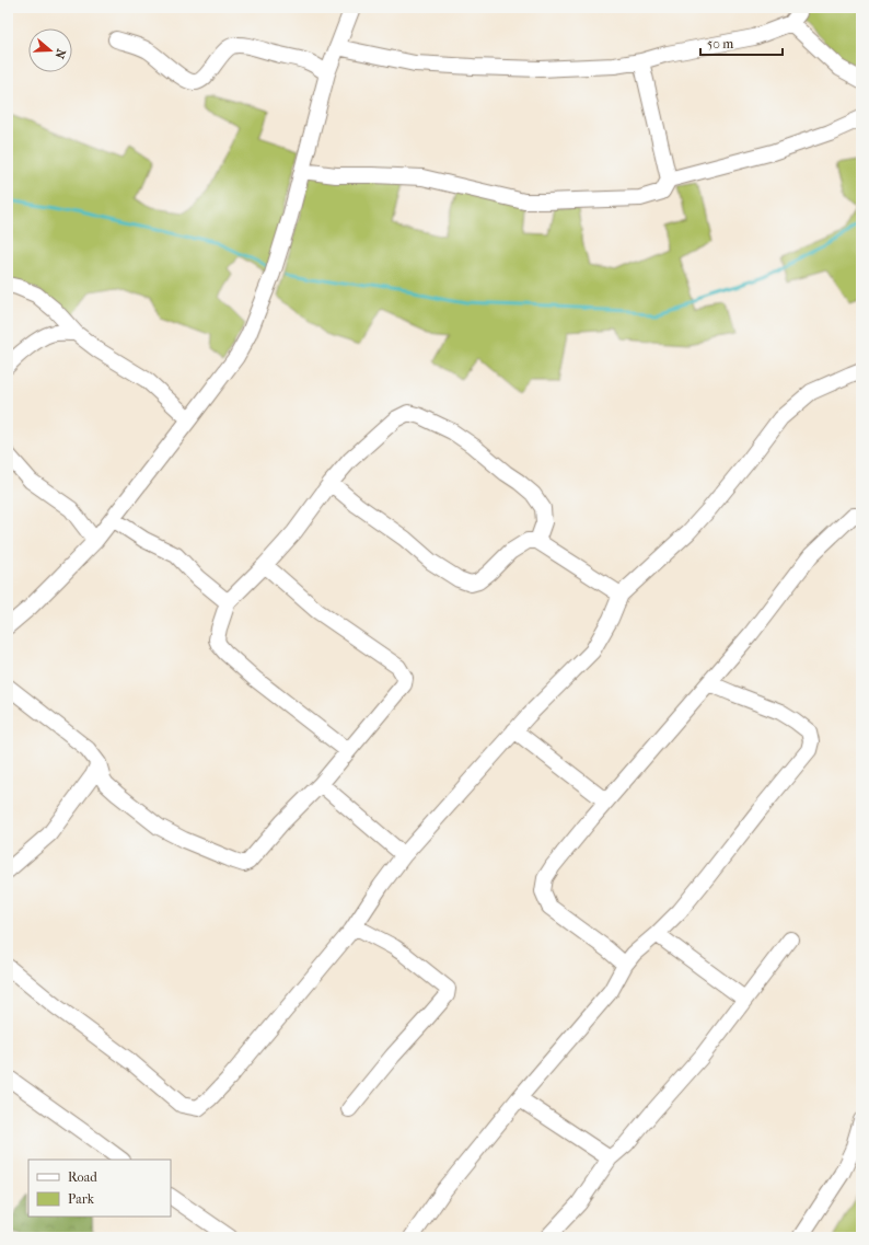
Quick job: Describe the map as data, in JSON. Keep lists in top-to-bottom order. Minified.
{"legend":["Road","Park"],"scale_bar":"50 m","north":"right"}
